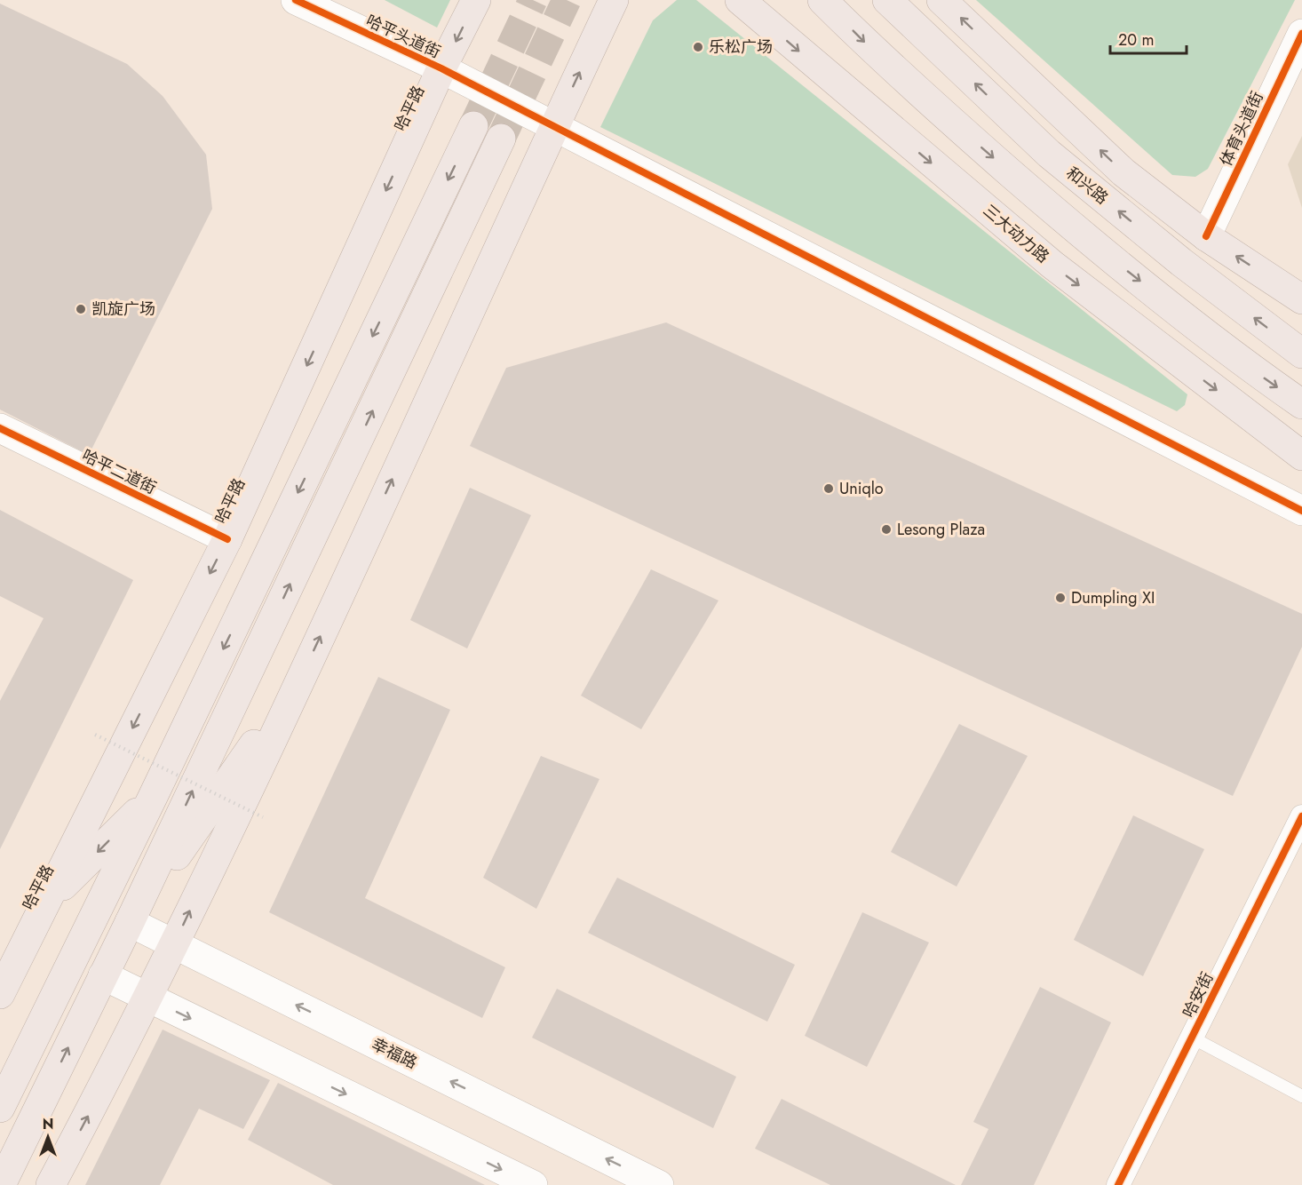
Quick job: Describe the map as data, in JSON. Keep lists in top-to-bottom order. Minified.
{"streets":{"highway":["哈平路","和兴路","三大动力路"],"street":["哈平头道街","体育头道街","哈平二道街","哈安街","幸福路"]},"crossings":[["哈平头道街","哈平路"],["哈平路","哈平二道街"]],"places":["乐松广场","凯旋广场","Uniqlo","Lesong Plaza","Dumpling XI"],"scale_bar":"20 m","north":"top"}
